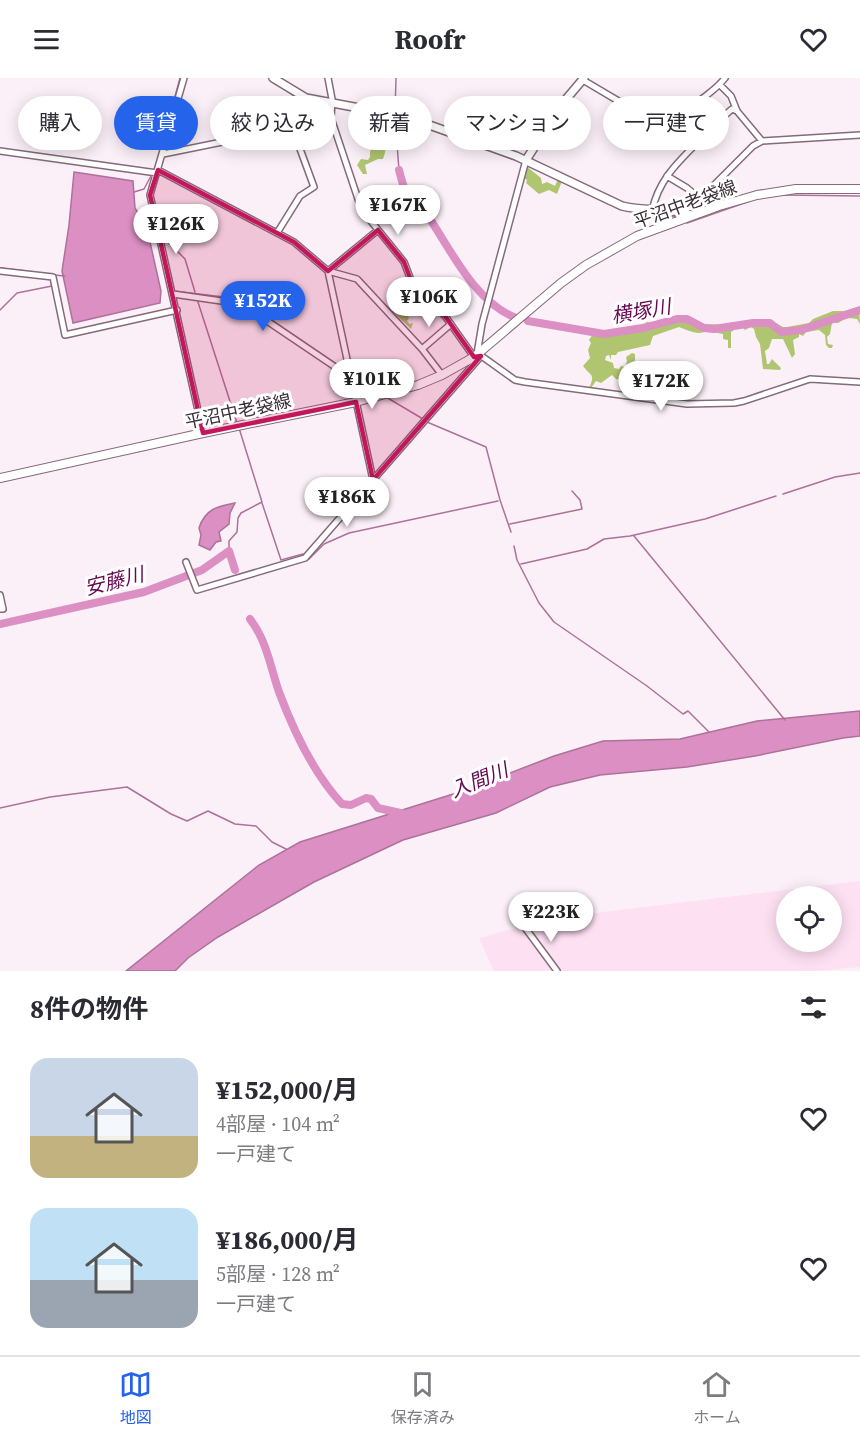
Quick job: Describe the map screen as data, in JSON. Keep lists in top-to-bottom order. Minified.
{"streets":{"main road":["平沼中老袋線"]},"water":["横塚川","安藤川","入間川"],"page":{"header":"Roofr","chip":["購入","賃貸","絞り込み","新着","マンション","一戸建て"],"price":["¥167K","¥126K","¥106K","¥152K","¥101K","¥172K","¥186K","¥223K"],"heading":"8件の物件","list":[{"name":"¥152,000/月","note":"4部屋 · 104 m² · 一戸建て"},{"name":"¥186,000/月","note":"5部屋 · 128 m² · 一戸建て"}],"tabs":["地図","保存済み","ホーム"]}}
